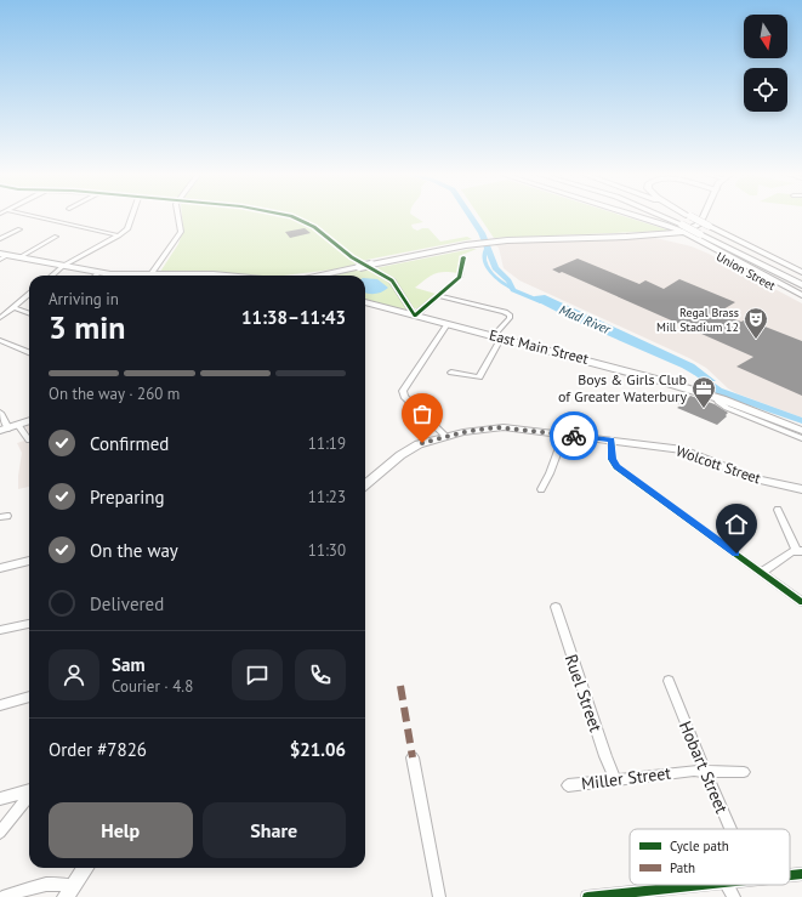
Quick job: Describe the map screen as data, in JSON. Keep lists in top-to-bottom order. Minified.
{"streets":{"main road":["Union Street","East Main Street","Wolcott Street"],"street":["Ruel Street","Hobart Street","Miller Street"]},"crossings":[["Ruel Street","Miller Street"],["Hobart Street","Miller Street"]],"water":["Mad River"],"places":{"theatre":["Regal Brass Mill Stadium 12"],"office":["Boys & Girls Club of Greater Waterbury"]},"legend":["Cycle path","Path"],"north":"bottom","page":{"heading":["3 min","Arriving in","11:38–11:43"],"panel":["Sam","Courier · 4.8","Order #7826","$21.06"],"bar":"On the way · 260 m","list":[["Confirmed","11:19"],["Preparing","11:23"],["On the way","11:30"],"Delivered"],"buttons":["Help","Share"]}}
